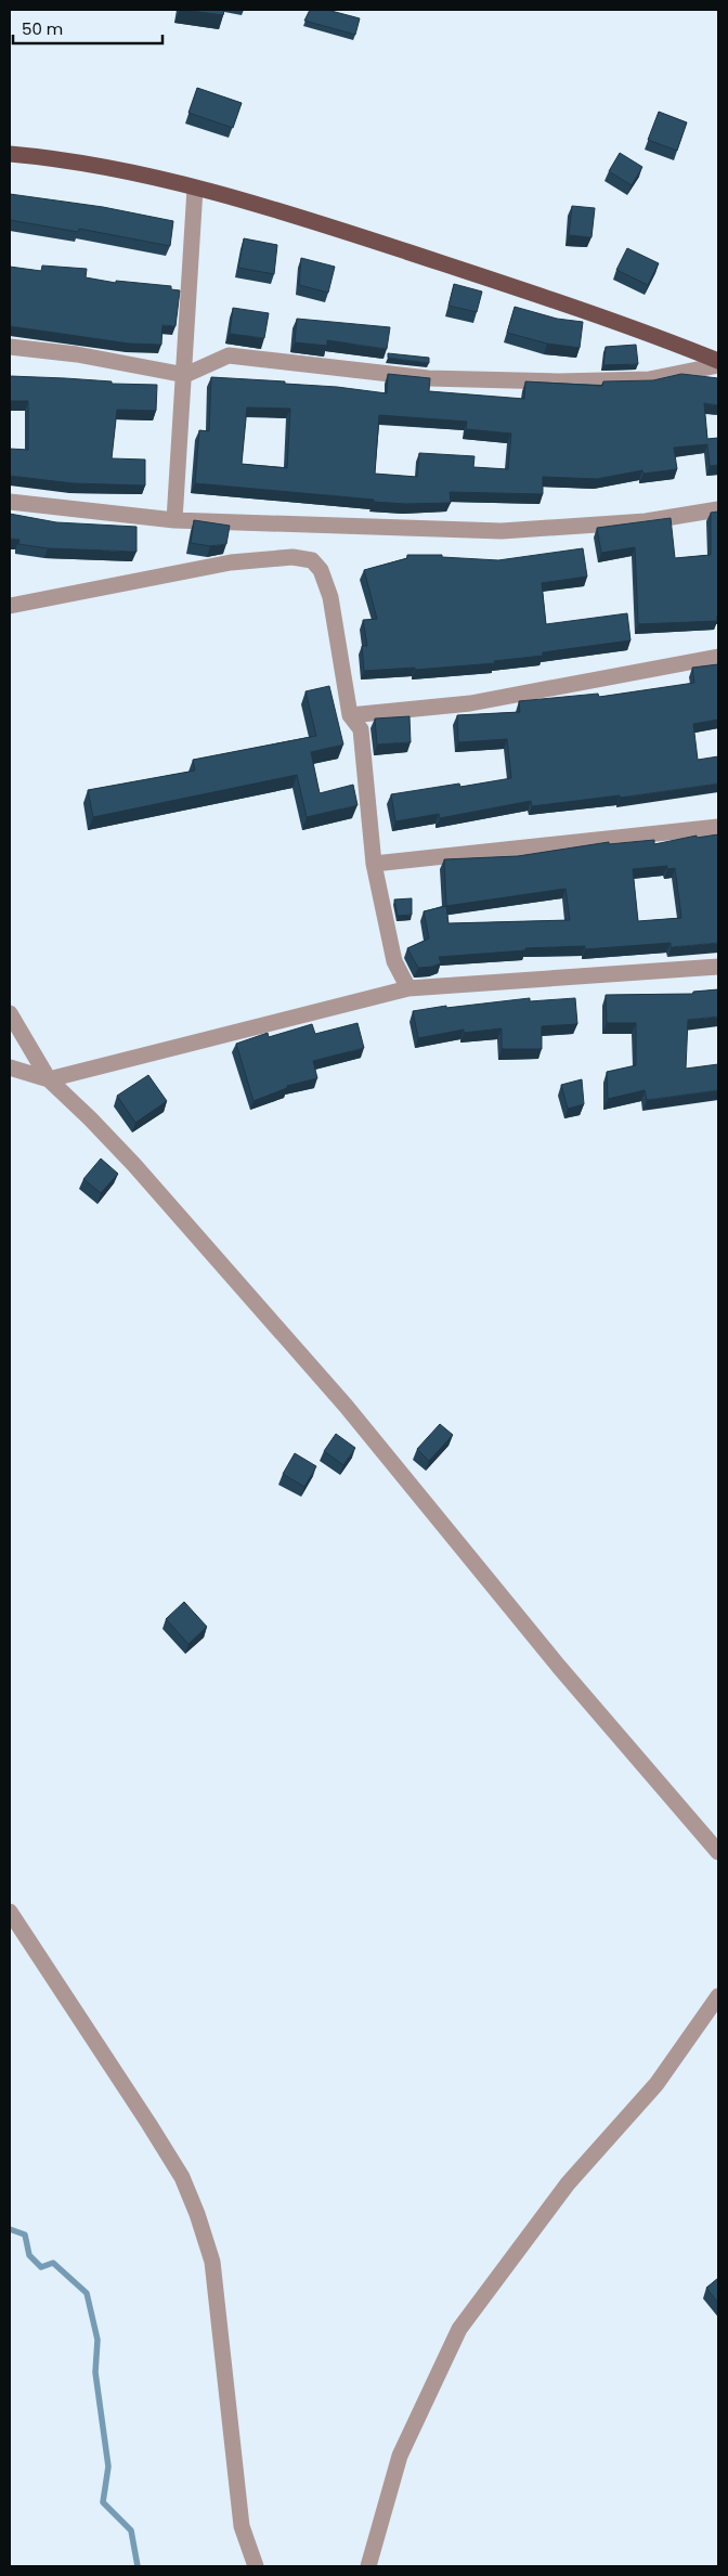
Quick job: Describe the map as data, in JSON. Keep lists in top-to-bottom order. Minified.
{"scale_bar":"50 m"}
